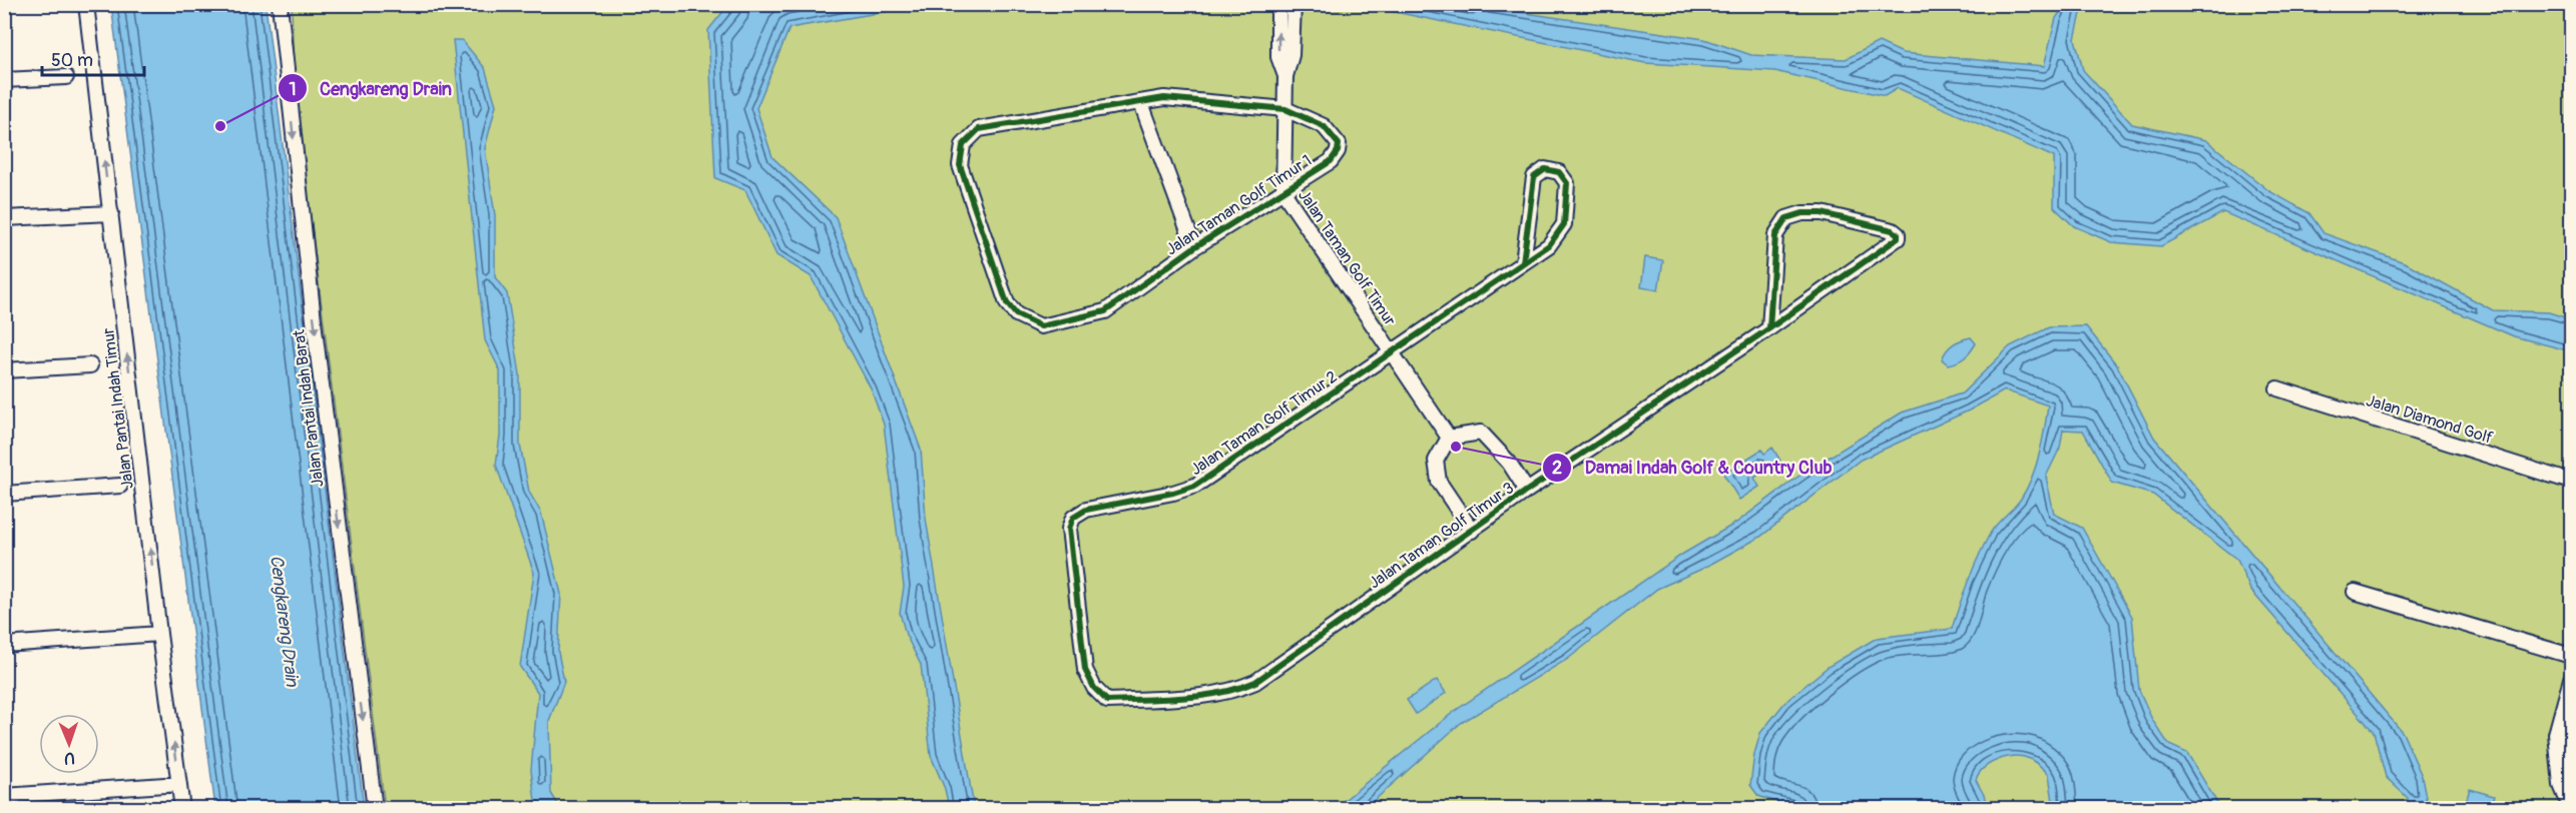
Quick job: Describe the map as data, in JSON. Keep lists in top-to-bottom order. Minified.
{"streets":{"street":["Jalan Taman Golf Timur 1","Jalan Taman Golf Timur","Jalan Pantai Indah Timur","Jalan Pantai Indah Barat","Jalan Diamond Golf","Jalan Taman Golf Timur 2","Jalan Taman Golf Timur 3"]},"crossings":[["Jalan Taman Golf Timur 1","Jalan Taman Golf Timur"],["Jalan Taman Golf Timur","Jalan Taman Golf Timur 2"],["Jalan Taman Golf Timur 2","Jalan Taman Golf Timur 3"]],"one_way":["Jalan Pantai Indah Timur","Jalan Pantai Indah Barat"],"water":["Cengkareng Drain"],"places":["Cengkareng Drain","Damai Indah Golf & Country Club"],"scale_bar":"50 m","north":"bottom"}
